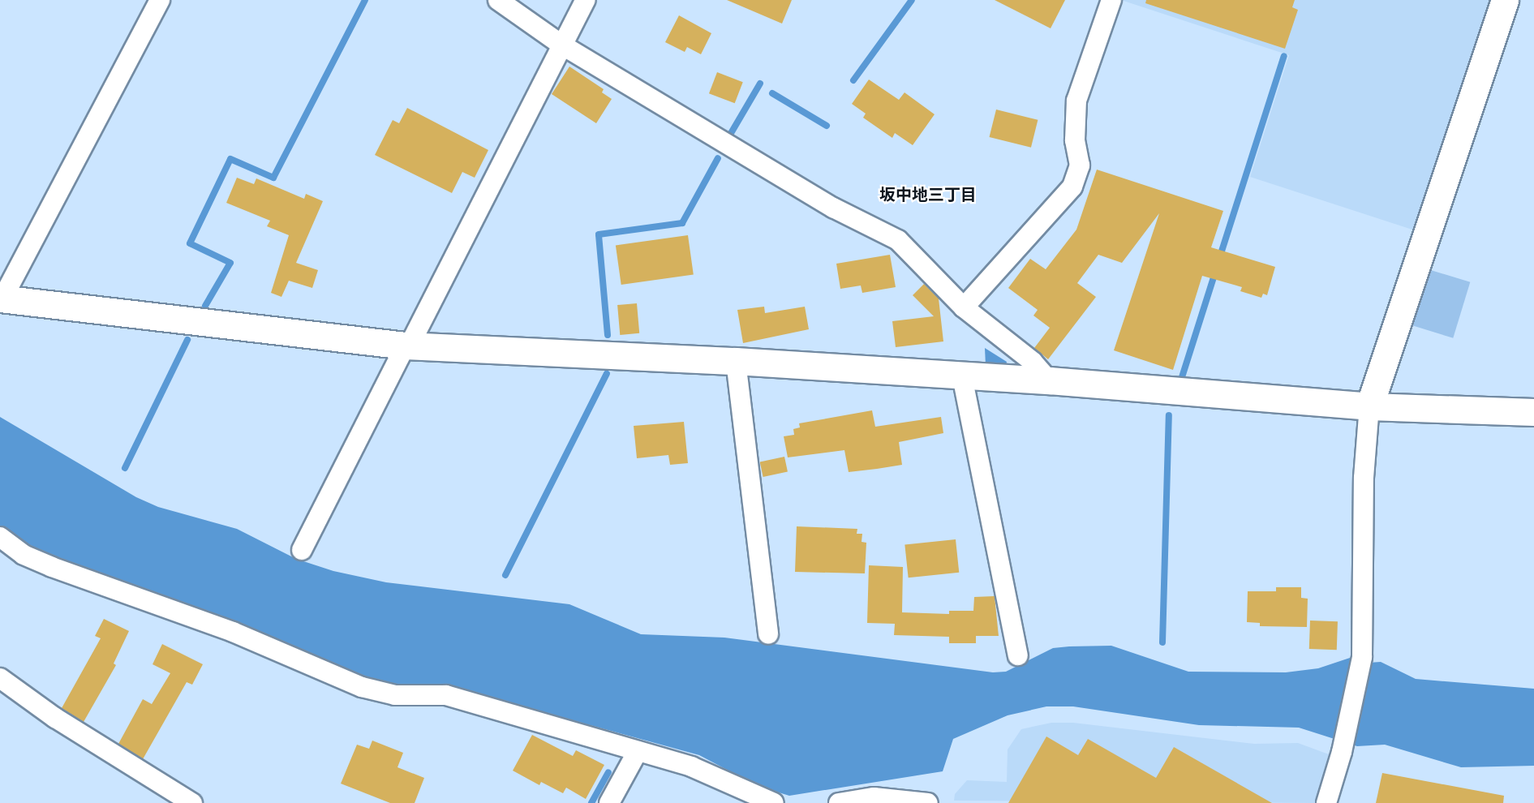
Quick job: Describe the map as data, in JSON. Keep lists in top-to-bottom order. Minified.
{"districts":["坂中地三丁目"]}
